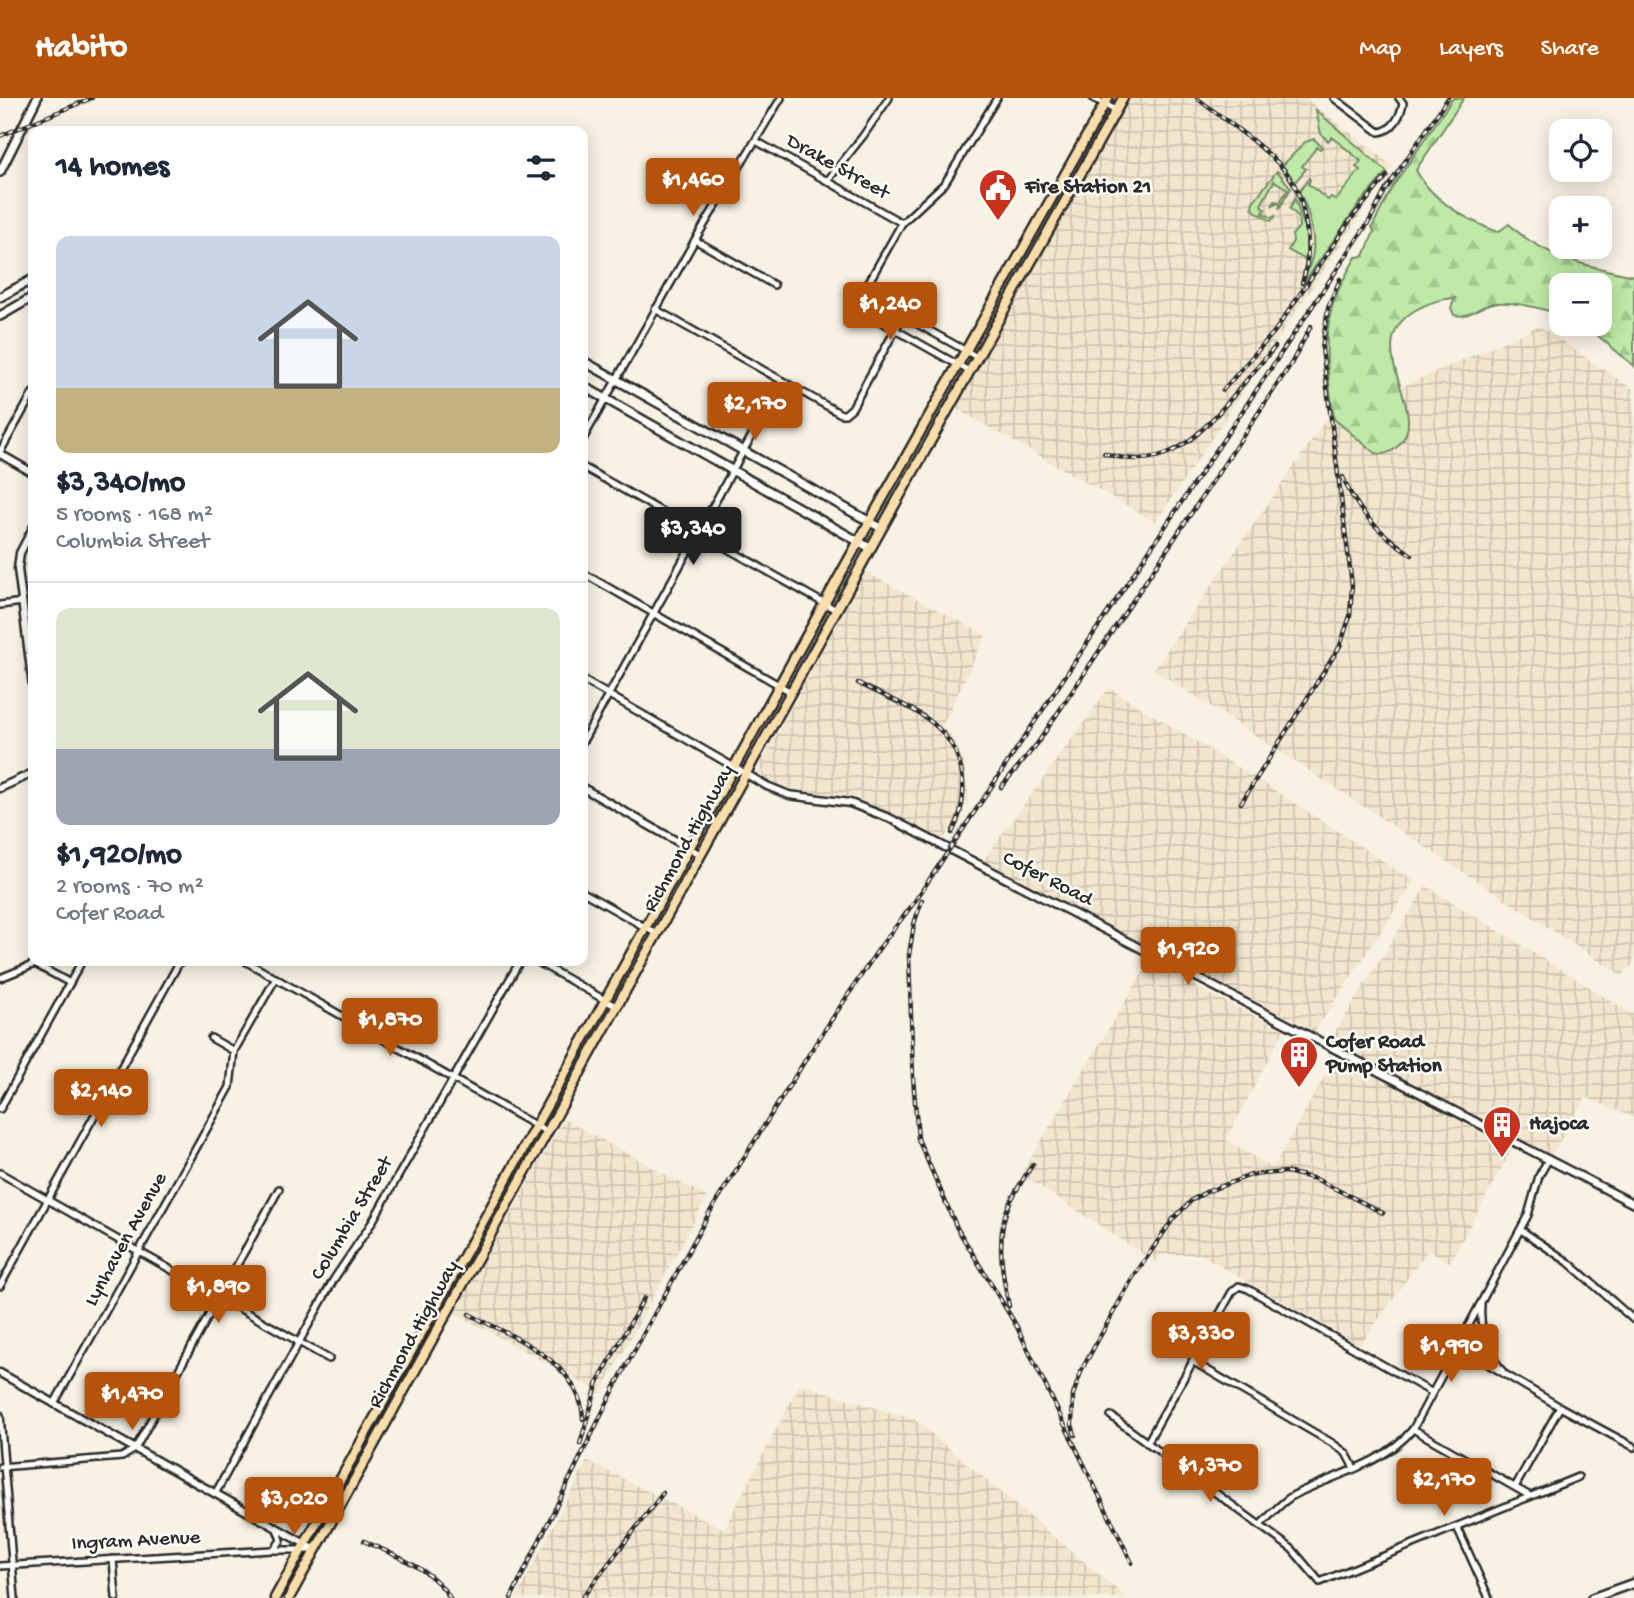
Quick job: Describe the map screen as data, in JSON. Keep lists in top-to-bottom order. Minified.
{"streets":{"main road":["Richmond Highway"],"street":["Drake Street","Cofer Road","Columbia Street","Lynhaven Avenue","Ingram Avenue"]},"crossings":[["Richmond Highway","Cofer Road"],["Richmond Highway","Ingram Avenue"]],"places":{"public building":["Fire Station 21"],"building":["Cofer Road Pump Station","Hajoca"]},"page":{"header":"Habito","nav":["Map","Layers","Share"],"map_buttons":["+","−"],"heading":"14 homes","price":["$1,460","$1,240","$2,170","$3,340","$1,920","$1,870","$2,140","$1,890","$3,330","$1,990","$1,470","$1,370","$2,170","$3,020"],"list":[{"name":"$3,340/mo","note":"5 rooms · 168 m² · Columbia Street"},{"name":"$1,920/mo","note":"2 rooms · 70 m² · Cofer Road"}]}}
